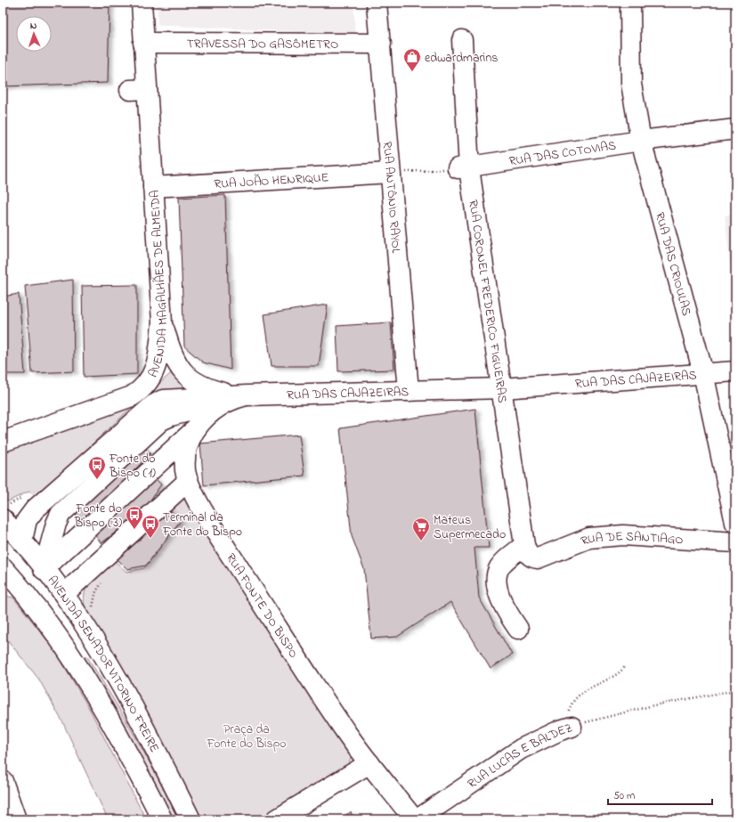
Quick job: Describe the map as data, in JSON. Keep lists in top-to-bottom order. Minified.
{"streets":{"street":["TRAVESSA DO GASÔMETRO","RUA DAS COTOVIAS","RUA JOÃO HENRIQUE","RUA ANTÔNIO RAYOL","RUA DAS CRIOULAS","AVENIDA MAGALHÃES DE ALMEIDA","RUA CORONEL FREDERICO FIGUEIRAS","RUA DAS CAJAZEIRAS","RUA DE SANTIAGO","RUA FONTE DO BISPO","AVENIDA SENADOR VITORINO FREIRE","RUA LUCAS E BALDEZ"]},"crossings":[["TRAVESSA DO GASÔMETRO","RUA ANTÔNIO RAYOL"],["TRAVESSA DO GASÔMETRO","AVENIDA MAGALHÃES DE ALMEIDA"],["RUA DAS COTOVIAS","RUA DAS CRIOULAS"],["RUA DAS COTOVIAS","RUA CORONEL FREDERICO FIGUEIRAS"],["RUA JOÃO HENRIQUE","RUA ANTÔNIO RAYOL"],["RUA JOÃO HENRIQUE","AVENIDA MAGALHÃES DE ALMEIDA"],["RUA ANTÔNIO RAYOL","RUA DAS CAJAZEIRAS"],["RUA DAS CRIOULAS","RUA DAS CAJAZEIRAS"],["RUA CORONEL FREDERICO FIGUEIRAS","RUA DAS CAJAZEIRAS"],["RUA CORONEL FREDERICO FIGUEIRAS","RUA DE SANTIAGO"],["RUA DAS CAJAZEIRAS","RUA FONTE DO BISPO"],["RUA DAS CAJAZEIRAS","AVENIDA SENADOR VITORINO FREIRE"]],"parks":["Praça da Fonte do Bispo"],"places":{"shop":["edwardmarins"],"bus stop":["Fonte do Bispo (1)","Fonte do Bispo (3)","Terminal da Fonte do Bispo"],"supermarket":["Mateus Supermecado"]},"scale_bar":"50 m","north":"top"}
